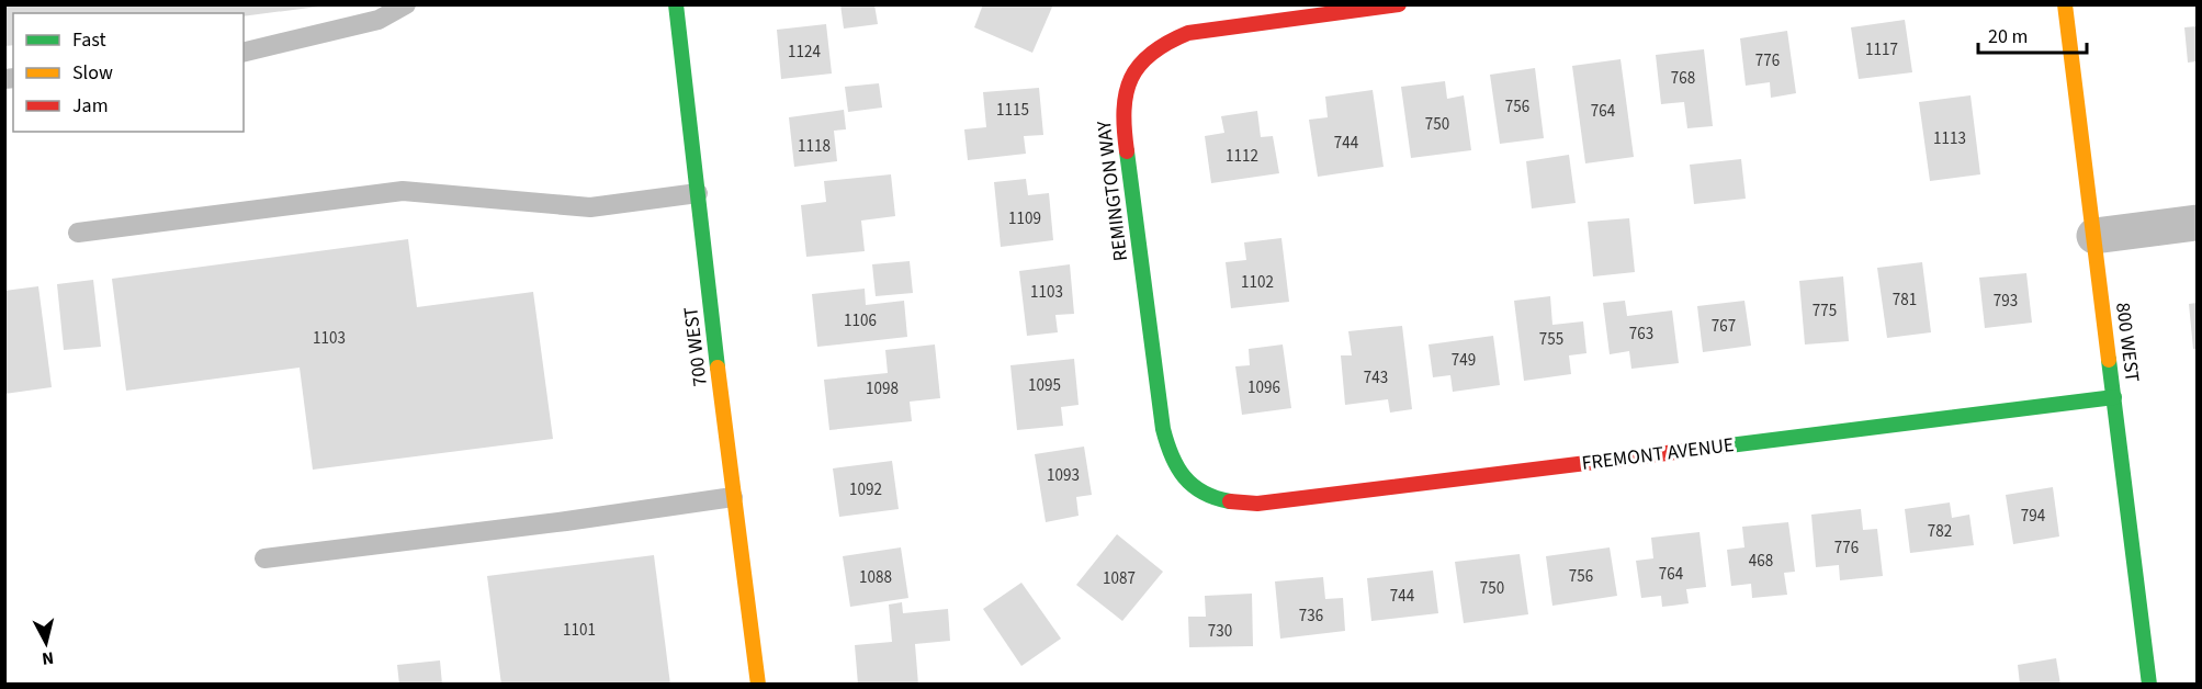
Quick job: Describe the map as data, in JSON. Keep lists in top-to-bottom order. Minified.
{"streets":{"street":["REMINGTON WAY","800 WEST","700 WEST","FREMONT AVENUE"]},"crossings":[["REMINGTON WAY","FREMONT AVENUE"],["800 WEST","FREMONT AVENUE"]],"house_numbers":["1117","1124","776","768","756","1115","764","750","1113","744","1118","1112","1109","1102","1103","781","793","775","1106","767","763","1103","755","749","743","1095","1096","1098","1093","1092","794","782","776","468","764","756","1088","1087","750","744","736","1101","730"],"legend":["Fast","Slow","Jam"],"scale_bar":"20 m","north":"bottom"}
